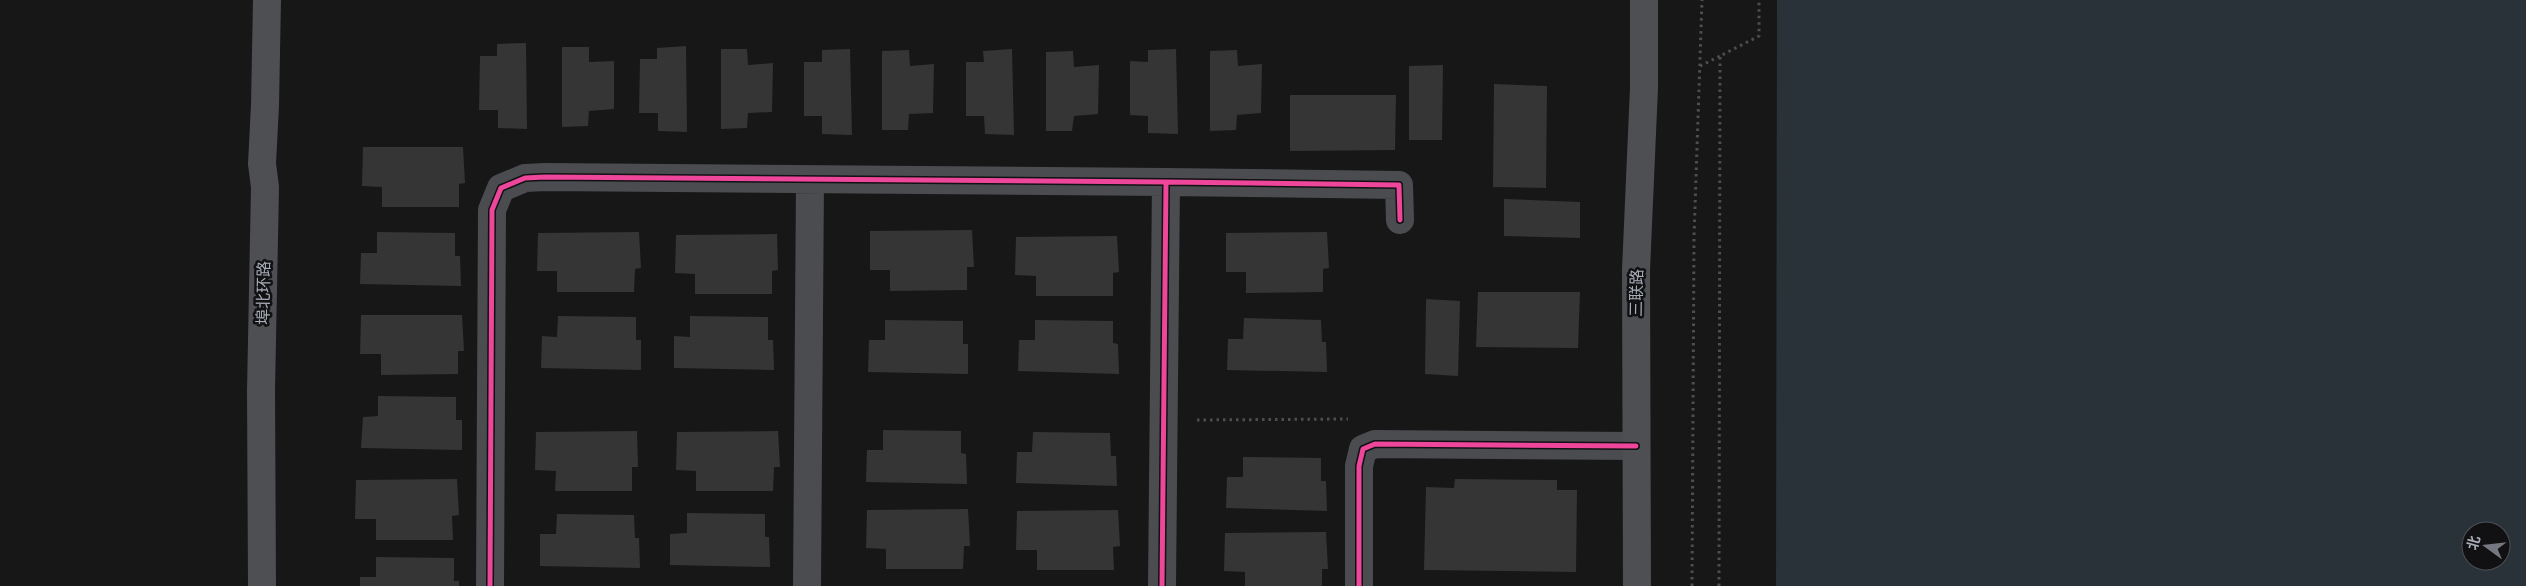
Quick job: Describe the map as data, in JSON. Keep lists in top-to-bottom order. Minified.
{"streets":{"main road":["埠北环路","三联路"]},"north":"left"}
